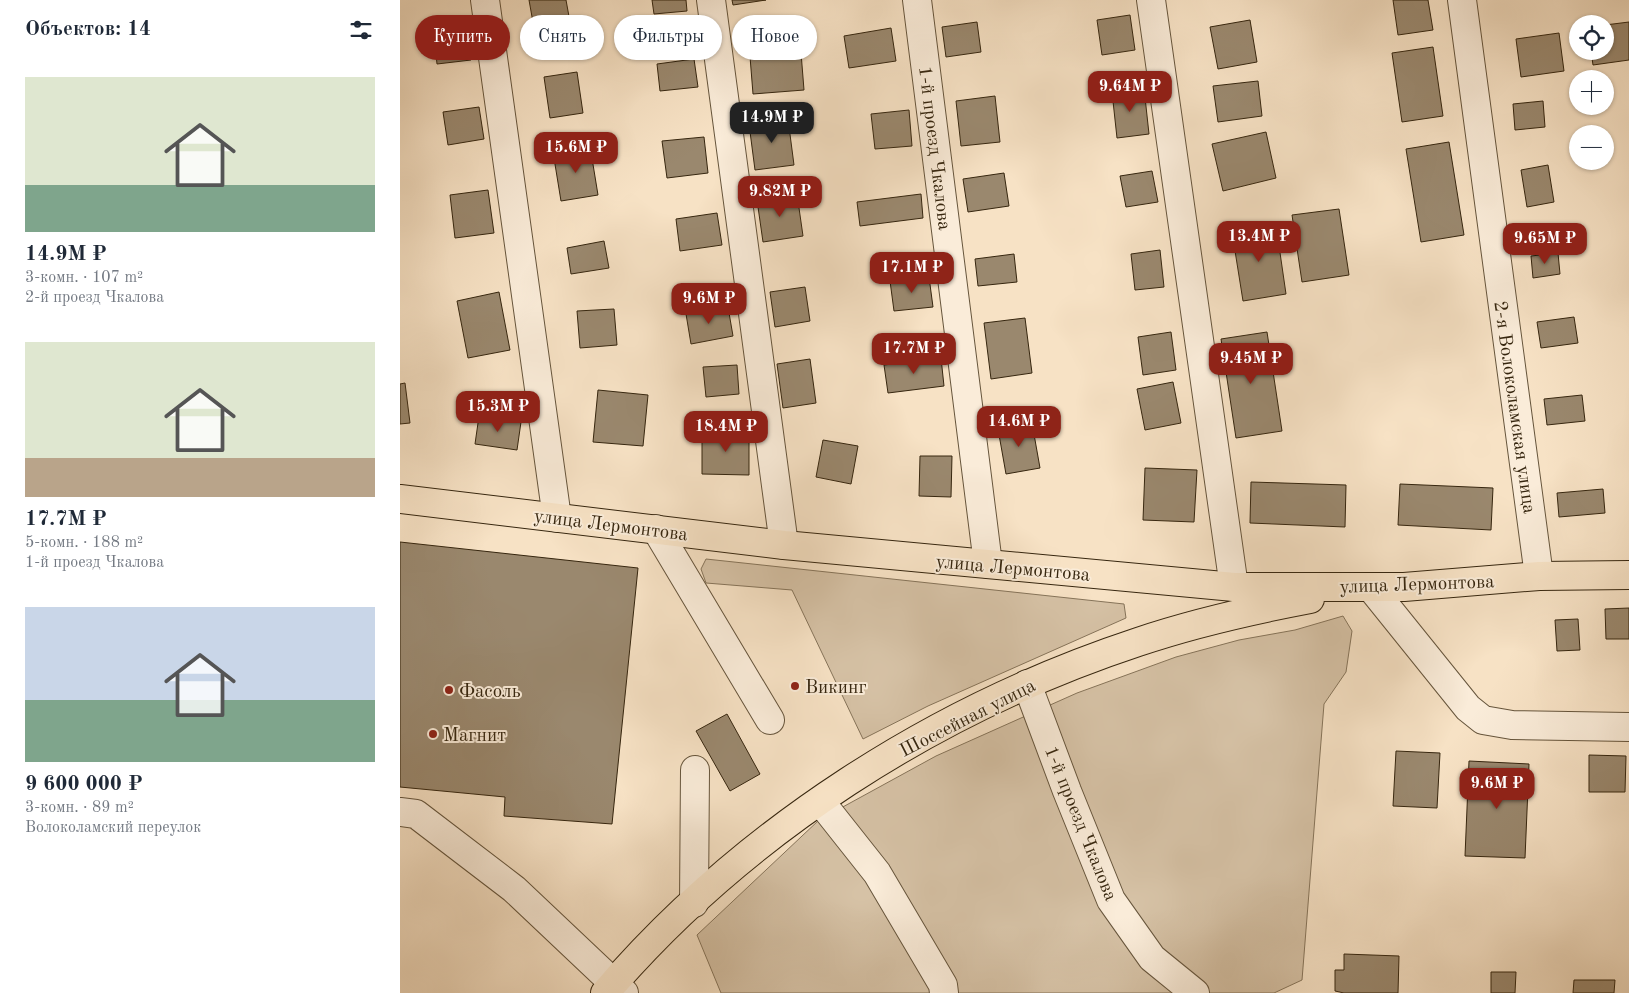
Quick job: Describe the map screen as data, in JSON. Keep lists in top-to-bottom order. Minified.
{"streets":{"main road":["улица Лермонтова","Шоссейная улица"],"street":["1-й проезд Чкалова","2-я Волоколамская улица"]},"crossings":[["1-й проезд Чкалова","улица Лермонтова"],["1-й проезд Чкалова","Шоссейная улица"],["2-я Волоколамская улица","улица Лермонтова"],["улица Лермонтова","Шоссейная улица"]],"places":["Викинг","Фасоль","Магнит"],"page":{"heading":"Объектов: 14","map_buttons":["+","−"],"chip":["Купить","Снять","Фильтры","Новое"],"list":[{"name":"14.9M ₽","note":"3-комн. · 107 m² · 2-й проезд Чкалова"},{"name":"17.7M ₽","note":"5-комн. · 188 m² · 1-й проезд Чкалова"},{"name":"9 600 000 ₽","note":"3-комн. · 89 m² · Волоколамский переулок"}],"price":["9.64M ₽","14.9M ₽","15.6M ₽","9.82M ₽","13.4M ₽","9.65M ₽","17.1M ₽","9.6M ₽","17.7M ₽","9.45M ₽","15.3M ₽","14.6M ₽","18.4M ₽","9.6M ₽"]}}
